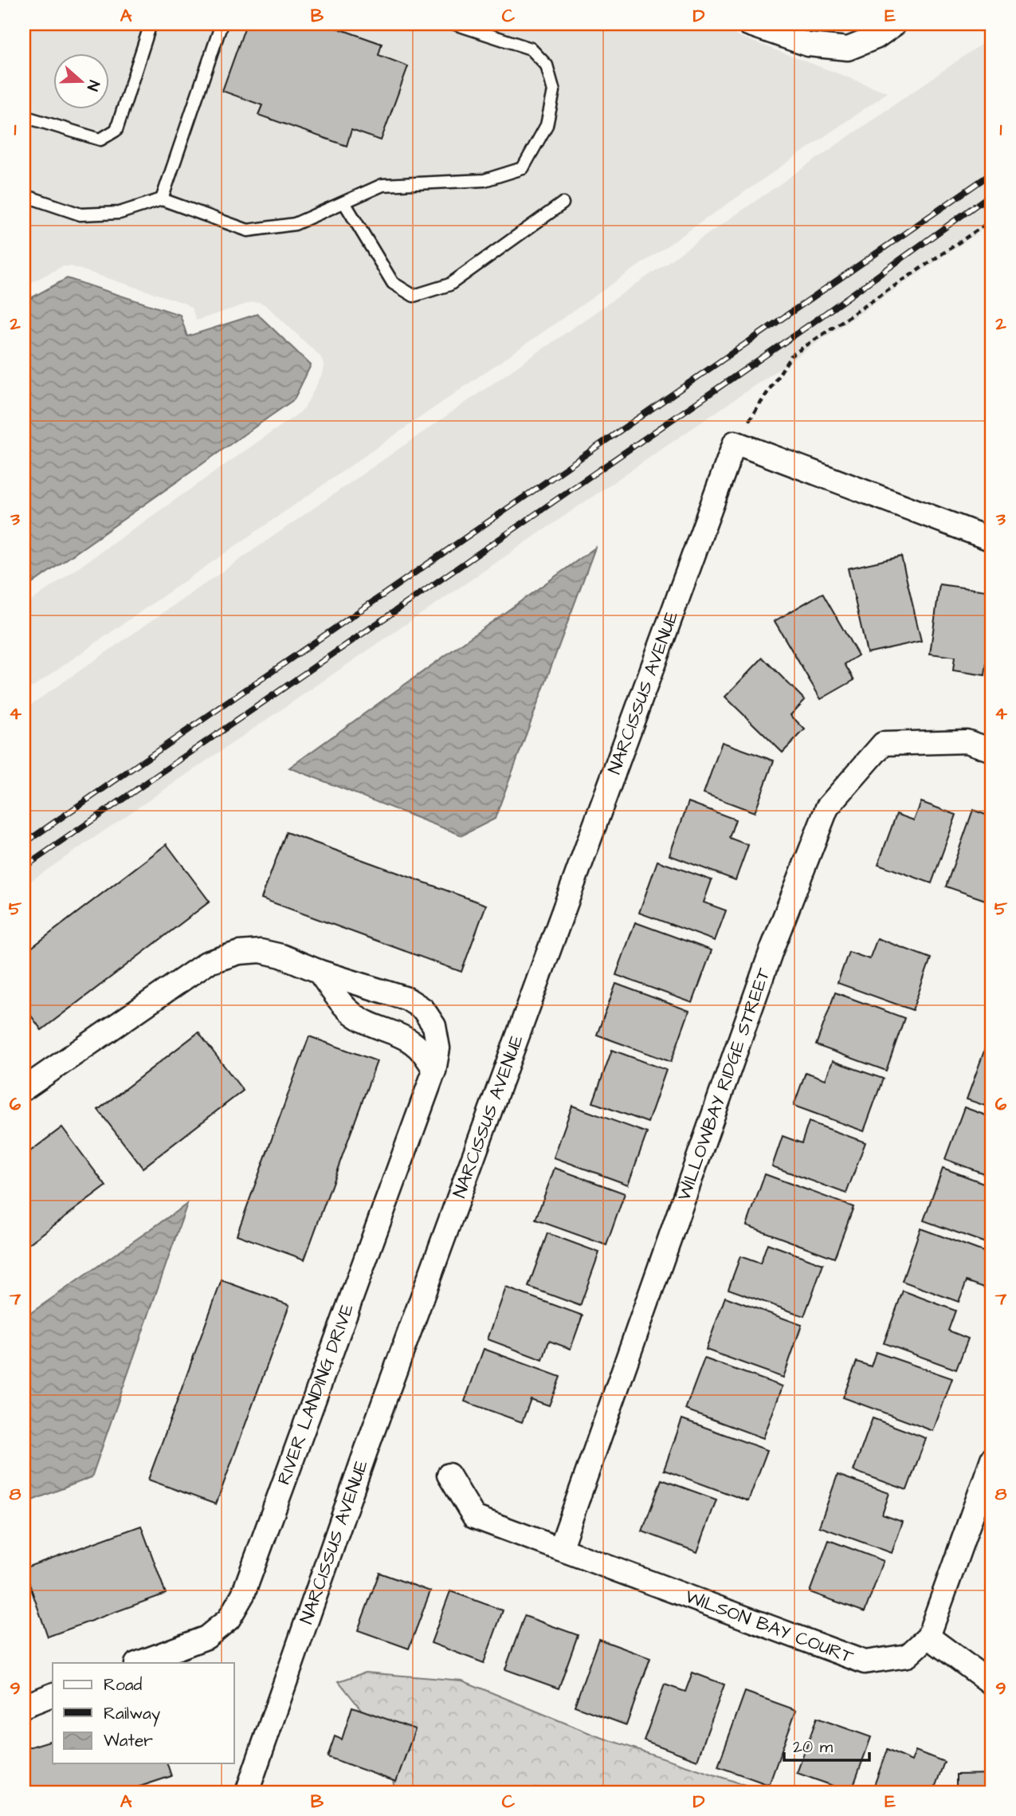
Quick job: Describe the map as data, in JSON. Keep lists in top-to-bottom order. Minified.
{"streets":{"street":["NARCISSUS AVENUE","WILLOWBAY RIDGE STREET","RIVER LANDING DRIVE","WILSON BAY COURT"]},"crossings":[["WILLOWBAY RIDGE STREET","WILSON BAY COURT"]],"legend":["Road","Railway","Water"],"scale_bar":"20 m","north":"right","grid":{"columns":["A","B","C","D","E"],"rows":["1","2","3","4","5","6","7","8","9"]}}
